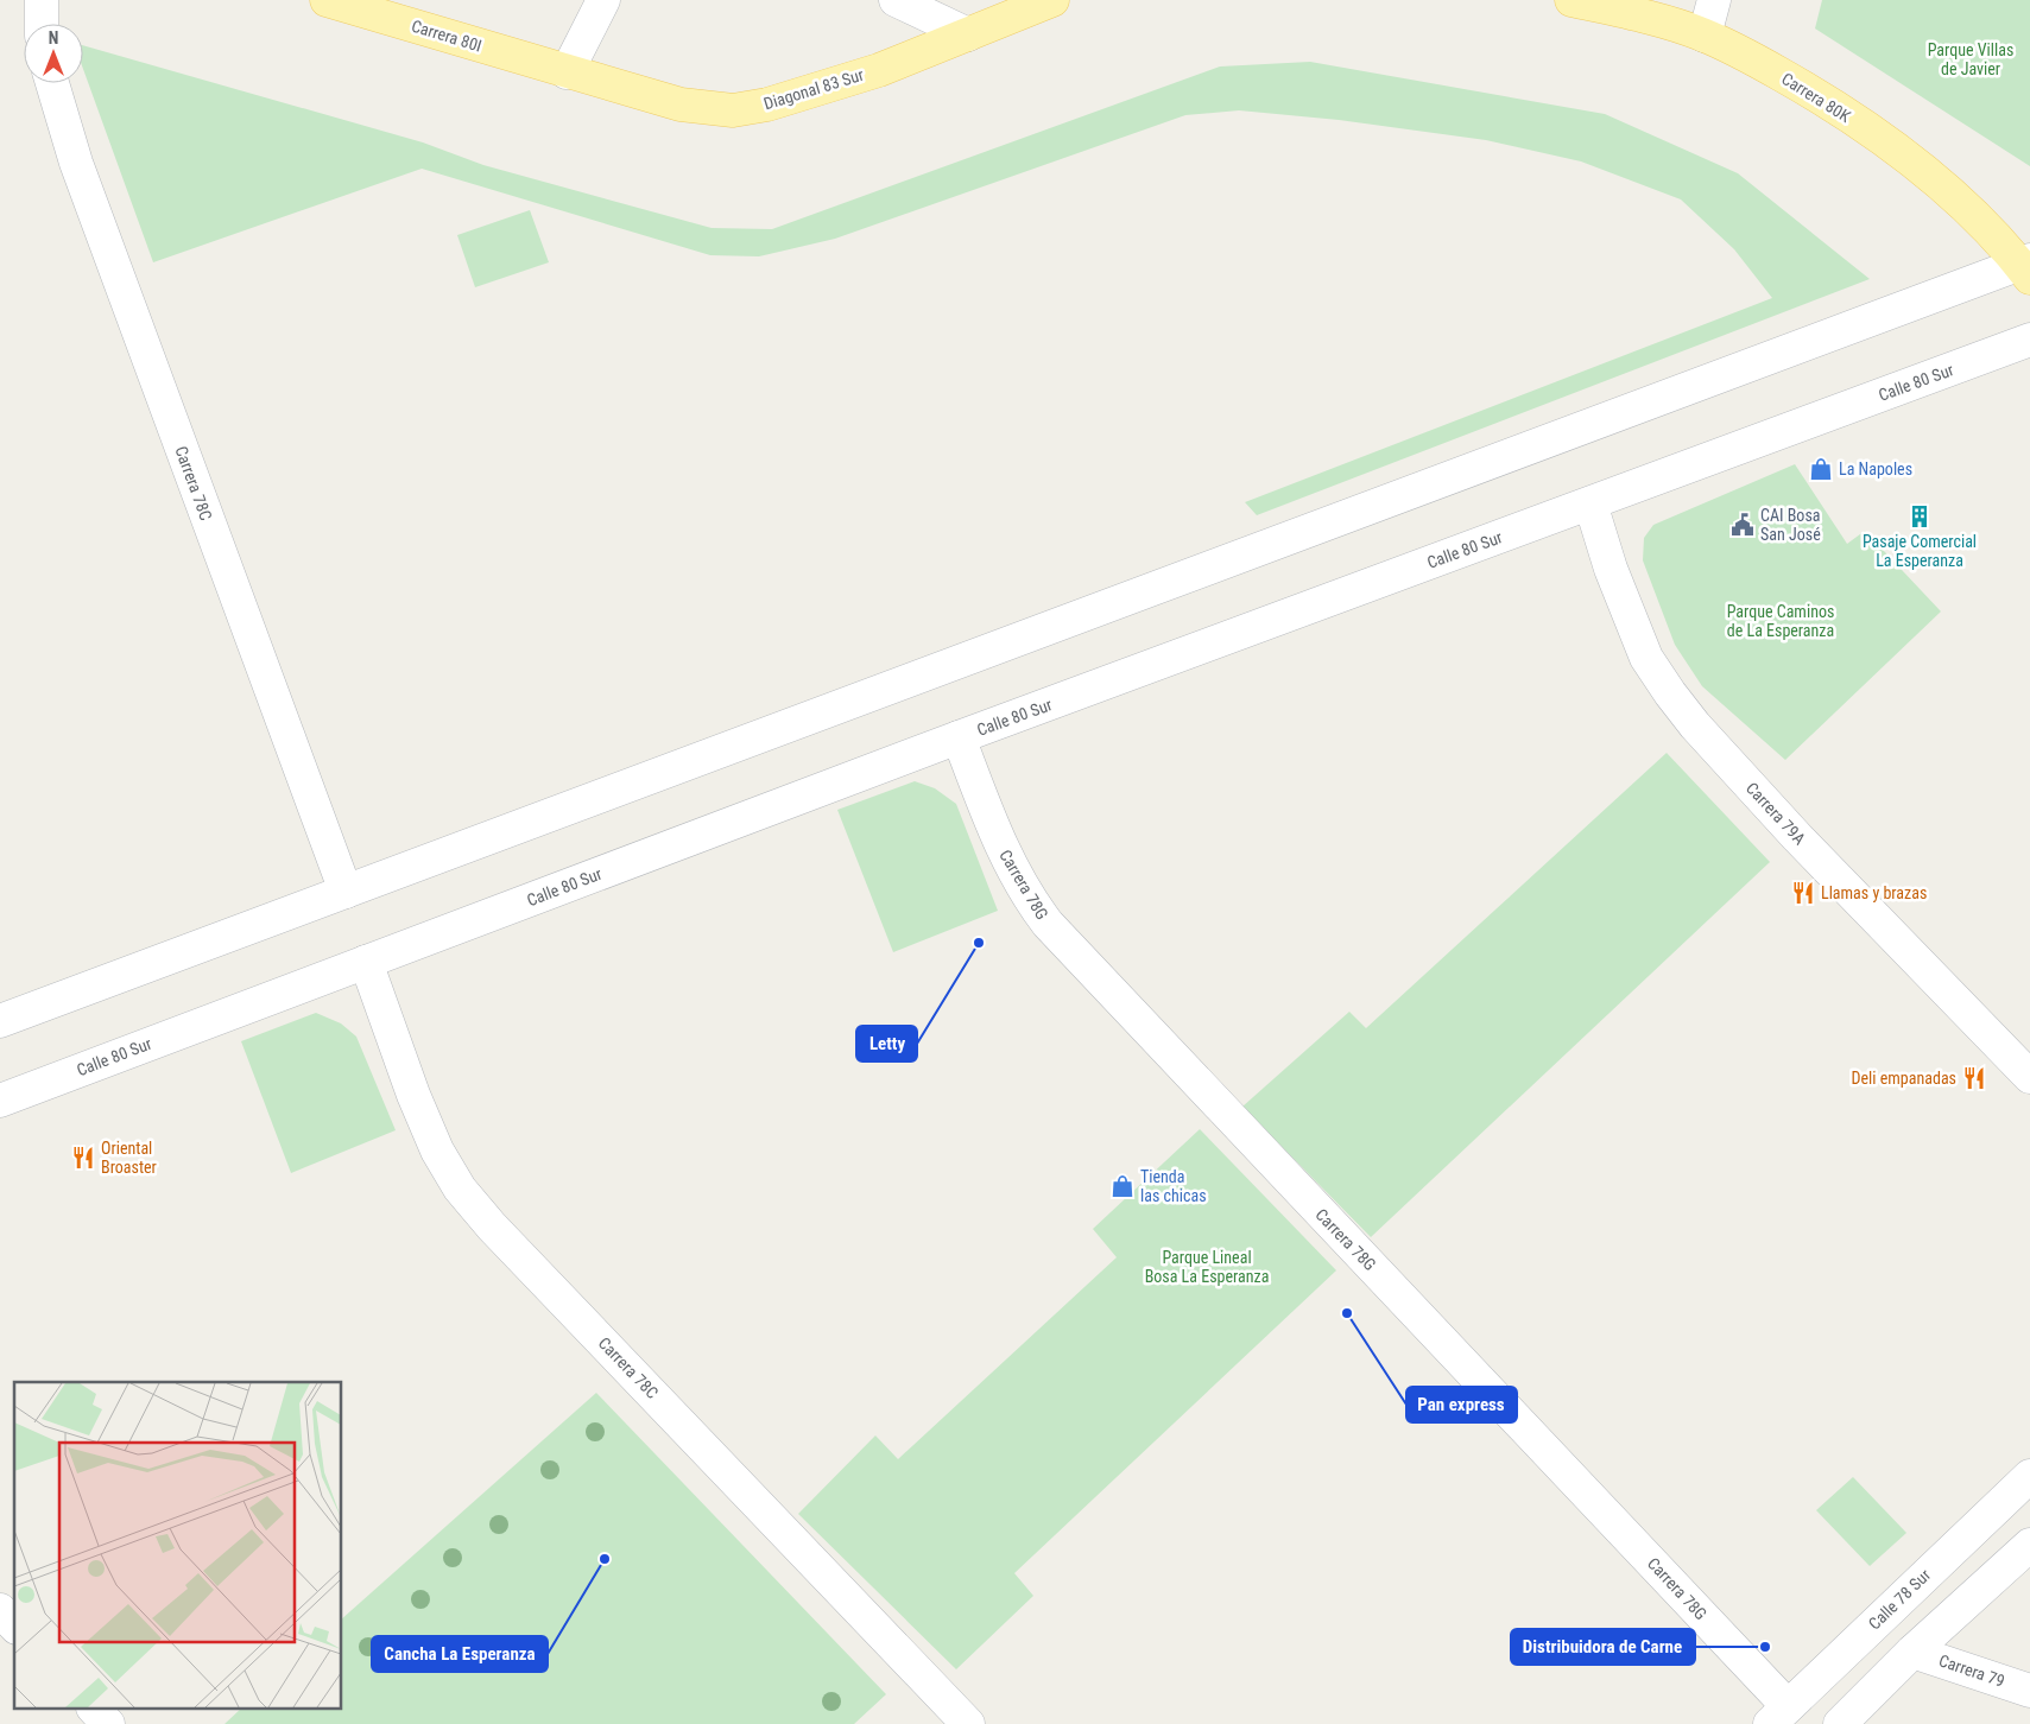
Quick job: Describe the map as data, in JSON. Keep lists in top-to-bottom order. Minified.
{"streets":{"main road":["Carrera 80I","Diagonal 83 Sur","Carrera 80K"],"street":["Calle 80 Sur","Carrera 78C","Carrera 79A","Carrera 78G","Calle 78 Sur","Carrera 79"]},"crossings":[["Carrera 80I","Diagonal 83 Sur"],["Calle 80 Sur","Carrera 78C"],["Calle 80 Sur","Carrera 79A"],["Calle 80 Sur","Carrera 78G"],["Carrera 78G","Calle 78 Sur"]],"parks":["Parque Villas de Javier","Parque Caminos de La Esperanza","Parque Lineal Bosa La Esperanza"],"places":{"shop":["La Napoles","Tienda las chicas"],"building":["Pasaje Comercial La Esperanza"],"public building":["CAI Bosa San José"],"restaurant":["Llamas y brazas","Deli empanadas","Oriental Broaster"],"other":["Letty","Pan express","Cancha La Esperanza","Distribuidora de Carne"]},"north":"top"}
